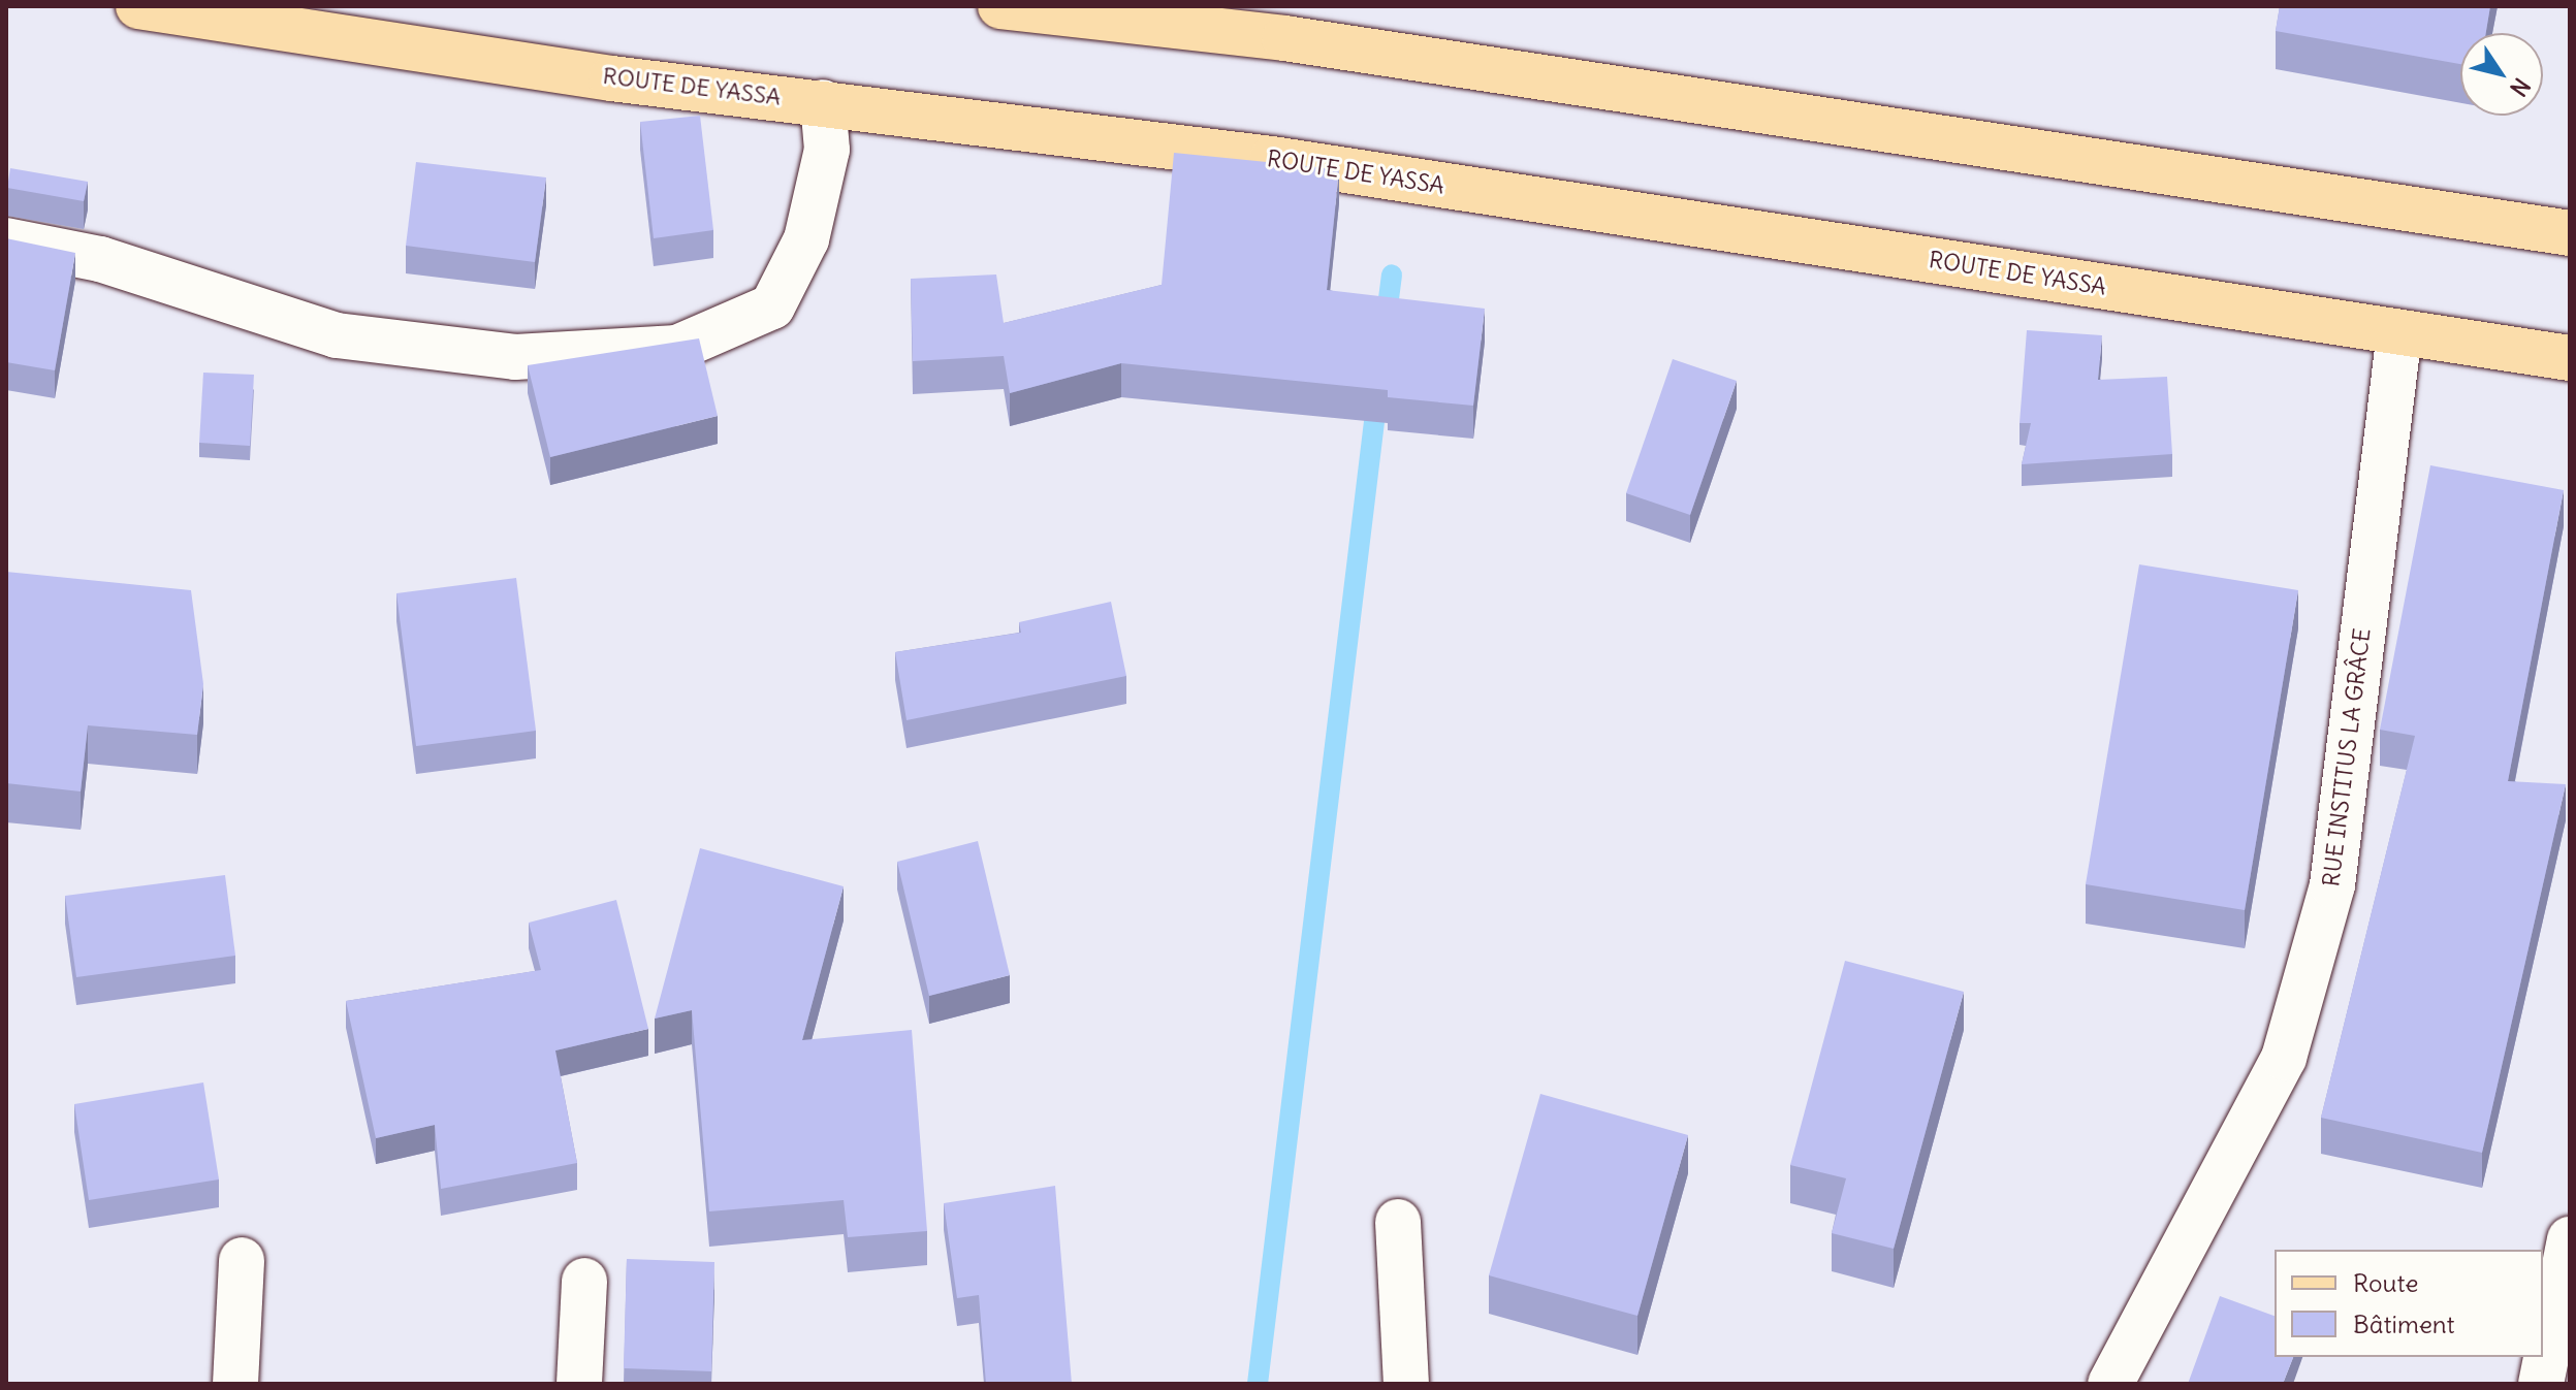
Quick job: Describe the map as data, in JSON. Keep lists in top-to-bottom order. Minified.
{"streets":{"main road":["ROUTE DE YASSA"],"street":["RUE INSTITUS LA GRÂCE"]},"crossings":[["ROUTE DE YASSA","RUE INSTITUS LA GRÂCE"]],"legend":["Route","Bâtiment"],"north":"bottom right"}
